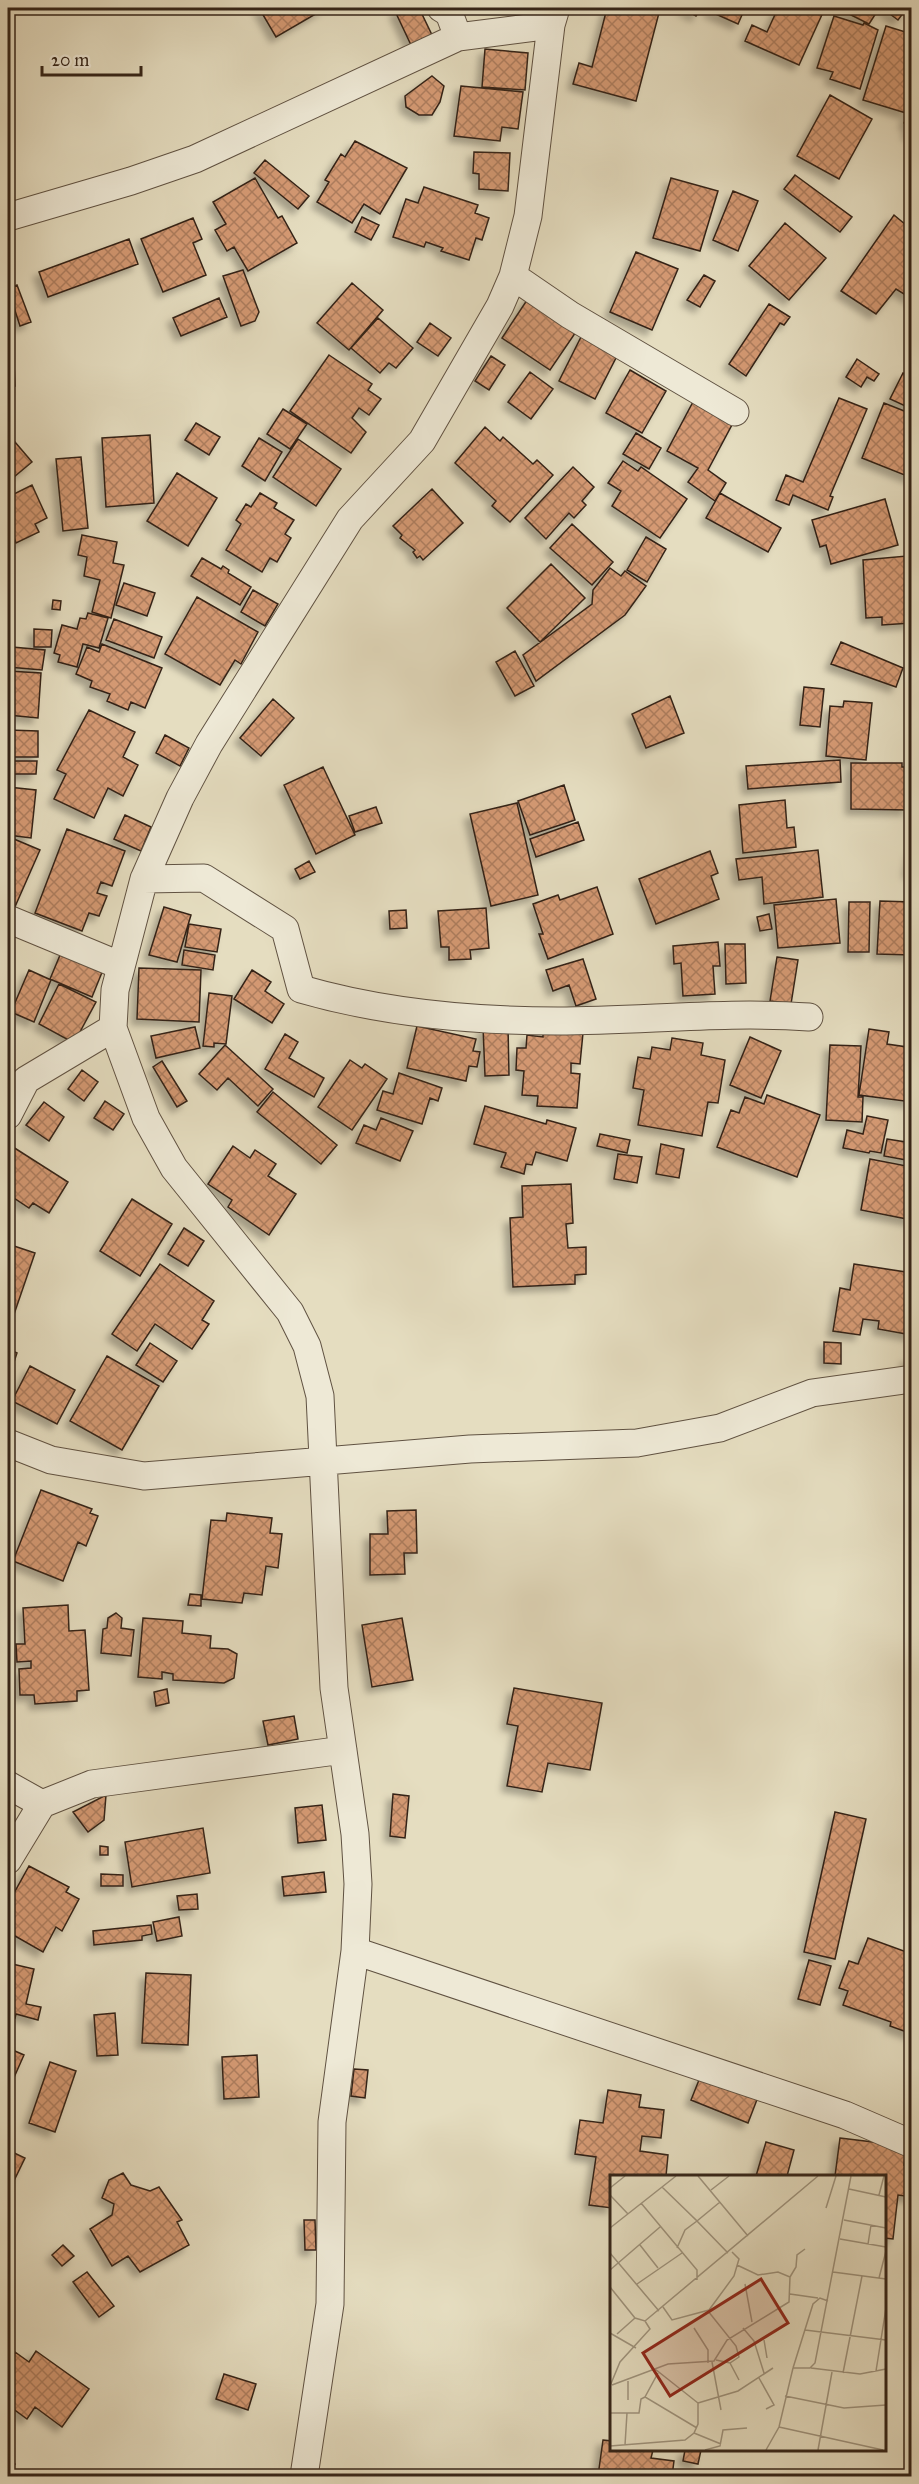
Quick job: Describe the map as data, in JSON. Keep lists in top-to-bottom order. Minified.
{"scale_bar":"20 m"}
